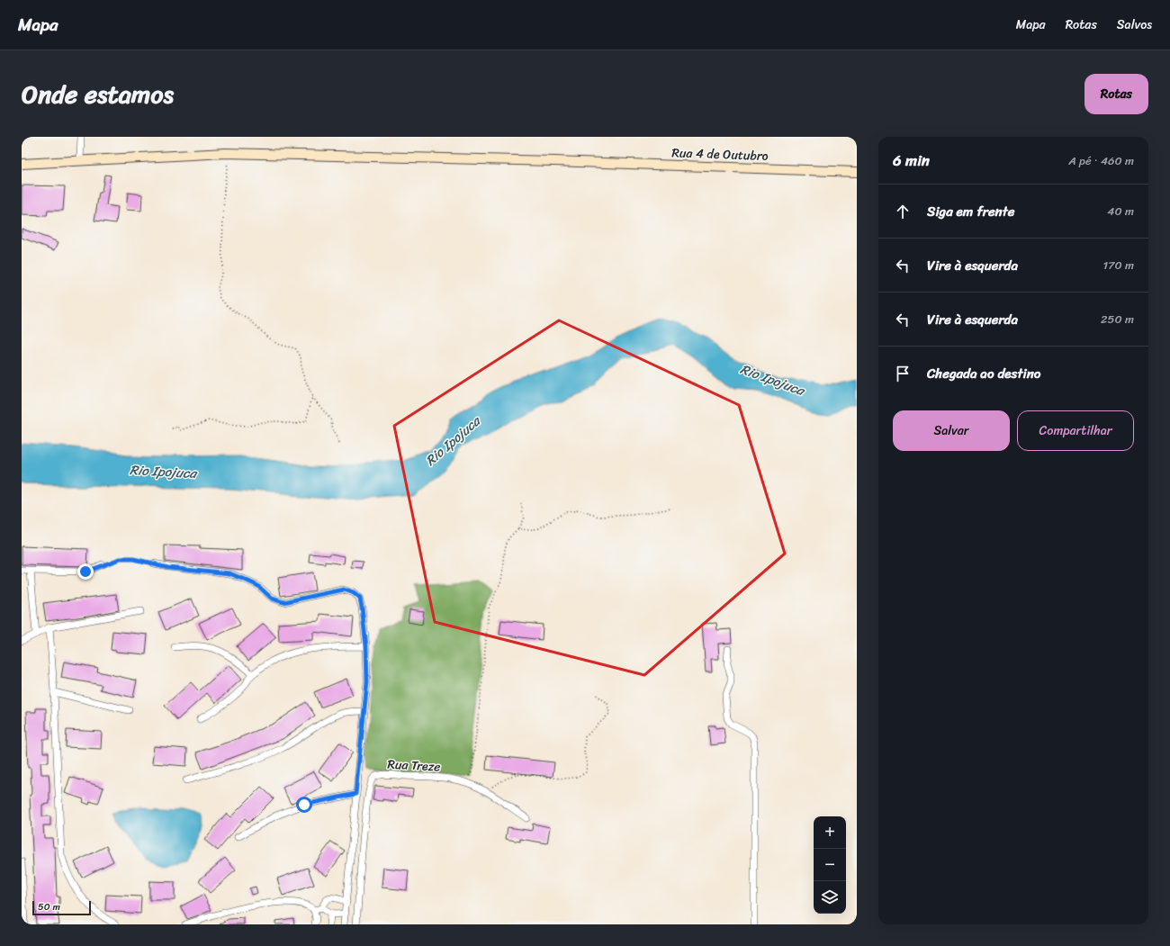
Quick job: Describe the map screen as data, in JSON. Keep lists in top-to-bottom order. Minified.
{"streets":{"main road":["Rua 4 de Outubro"],"street":["Rua Treze"]},"water":["Rio Ipojuca"],"scale_bar":"50 m","page":{"header":"Mapa","nav":["Mapa","Rotas","Salvos"],"title":"Onde estamos","buttons":["Rotas",["Salvar","Compartilhar"]],"heading":["6 min","A pé · 460 m"],"list":[["Siga em frente","40 m"],["Vire à esquerda","170 m"],["Vire à esquerda","250 m"],"Chegada ao destino"],"map_buttons":["+","−"],"scale":"50 m"}}
